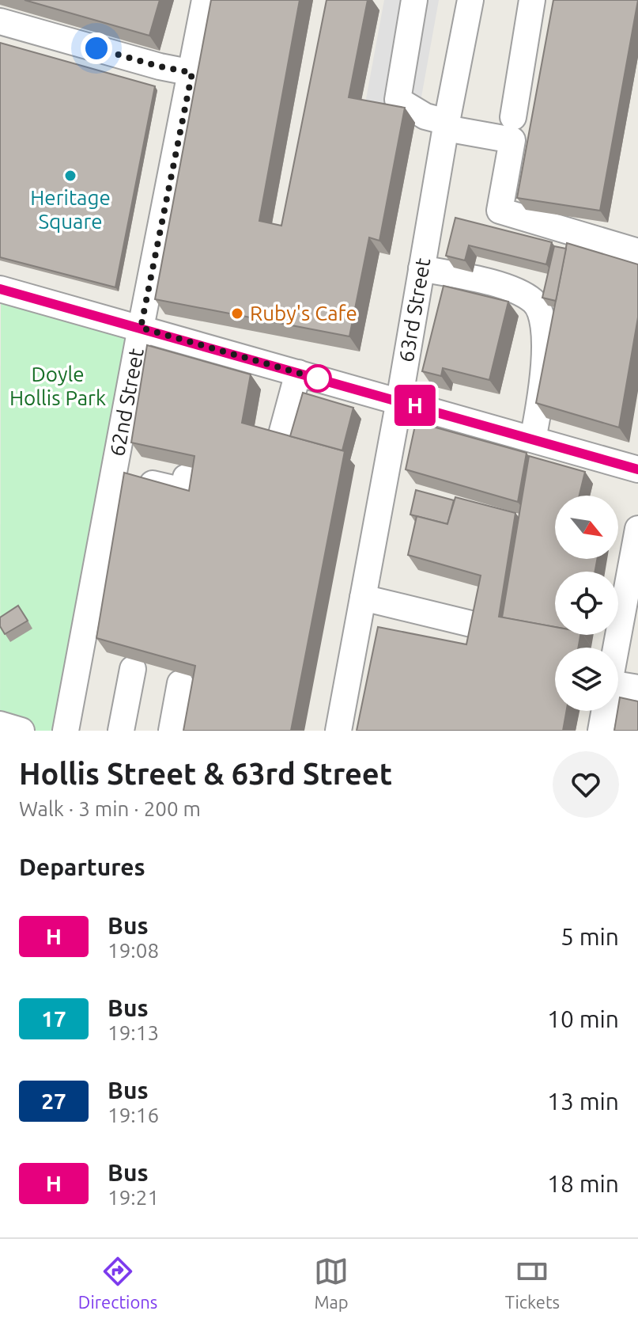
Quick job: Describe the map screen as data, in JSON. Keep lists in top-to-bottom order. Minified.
{"streets":{"street":["63rd Street","62nd Street"]},"parks":["Doyle Hollis Park"],"places":["Heritage Square","Ruby's Cafe"],"lines":["bus line H"],"north":"bottom right","page":{"on_map":"H","heading":[["Hollis Street & 63rd Street","Walk · 3 min · 200 m"],"Departures"],"list":[{"mark":"H","name":"Bus","note":"19:08","value":"5 min"},{"mark":"17","name":"Bus","note":"19:13","value":"10 min"},{"mark":"27","name":"Bus","note":"19:16","value":"13 min"},{"mark":"H","name":"Bus","note":"19:21","value":"18 min"}],"tabs":["Directions","Map","Tickets"]}}
